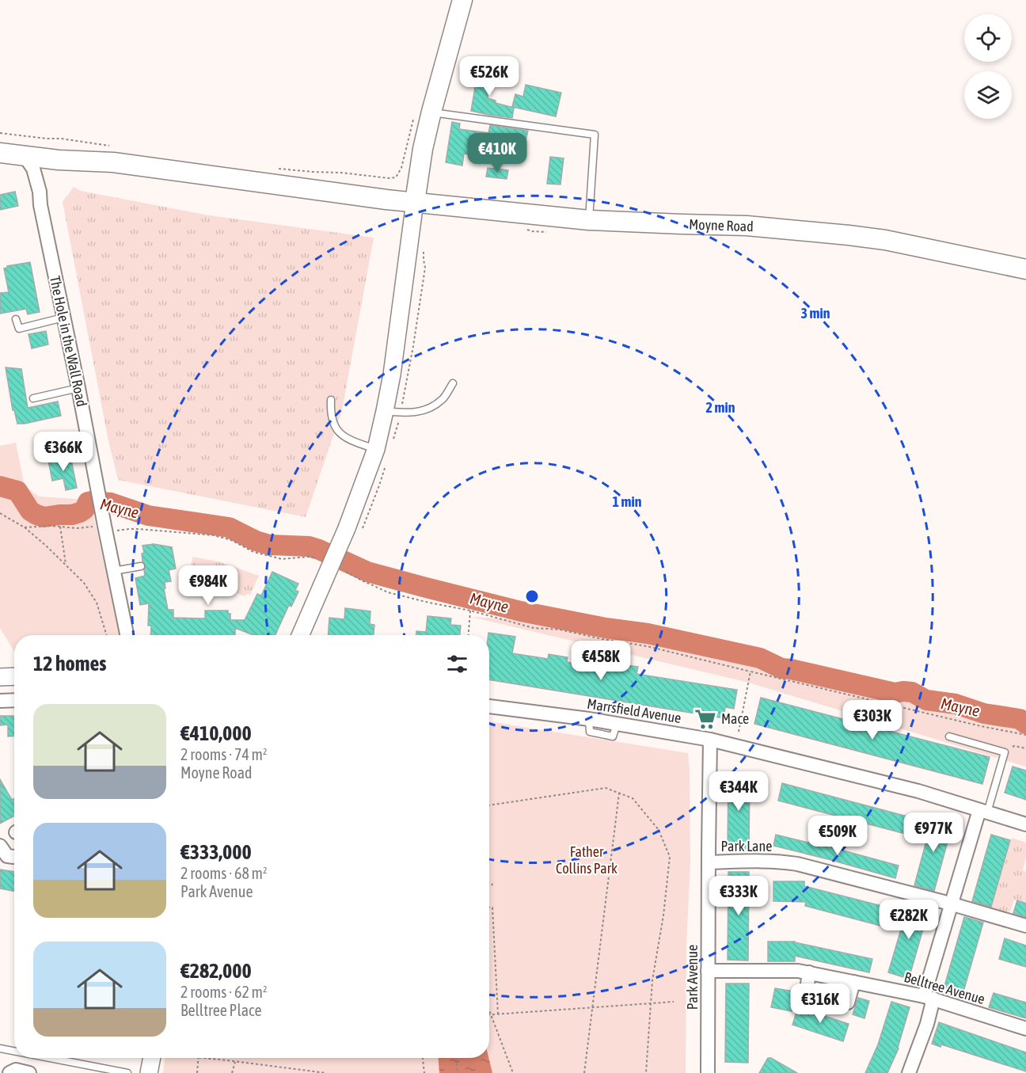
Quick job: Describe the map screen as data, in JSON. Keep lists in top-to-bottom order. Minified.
{"streets":{"main road":["Moyne Road"],"street":["The Hole in the Wall Road","Marrsfield Avenue","Park Lane","Park Avenue","Belltree Avenue"]},"crossings":[["Marrsfield Avenue","Park Avenue"],["Park Lane","Park Avenue"],["Park Avenue","Belltree Avenue"]],"water":["Mayne"],"parks":["Father Collins Park"],"places":{"supermarket":["Mace"]},"page":{"price":["€526K","€410K","€366K","€984K","€458K","€303K","€344K","€977K","€509K","€333K","€282K","€316K"],"heading":"12 homes","list":[{"name":"€410,000","note":"2 rooms · 74 m² · Moyne Road"},{"name":"€333,000","note":"2 rooms · 68 m² · Park Avenue"},{"name":"€282,000","note":"2 rooms · 62 m² · Belltree Place"}]},"rings":["3 min","2 min","1 min"]}
